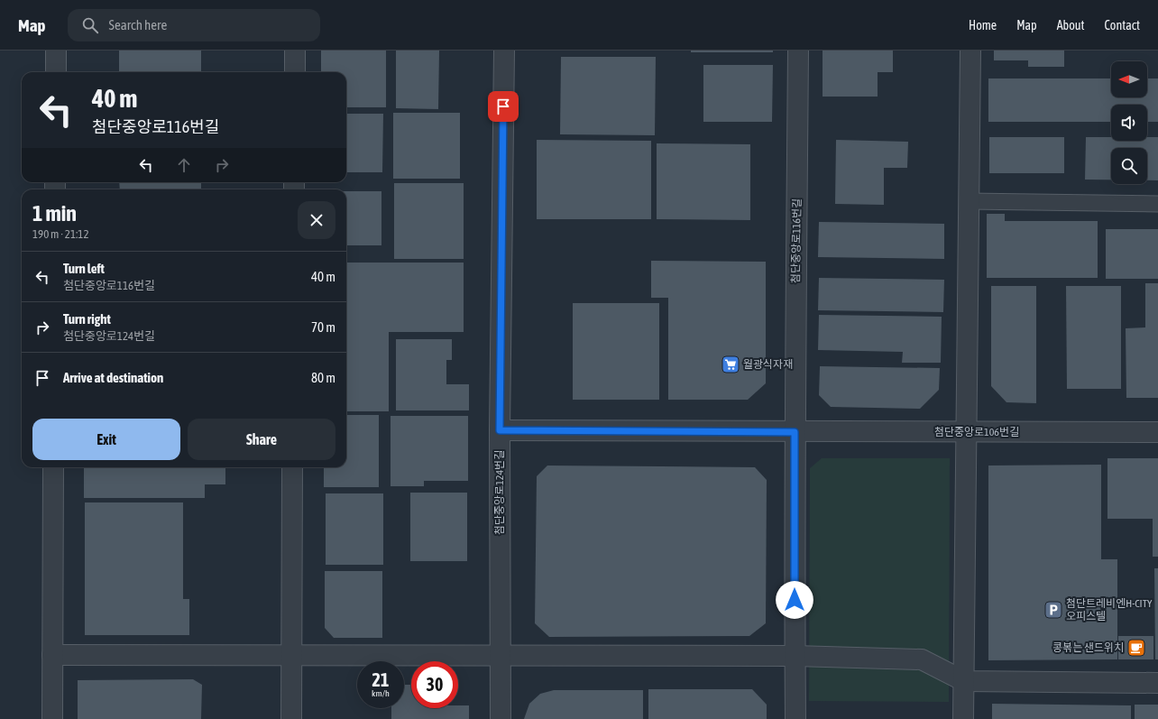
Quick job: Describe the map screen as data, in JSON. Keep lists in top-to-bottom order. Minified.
{"streets":{"street":["첨단중앙로116번길","첨단중앙로106번길","첨단중앙로124번길"]},"crossings":[["첨단중앙로116번길","첨단중앙로106번길"]],"places":{"supermarket":["월광식자재"],"parking":["첨단트레비엔H-CITY 오피스텔"],"cafe":["콩볶는 샌드위치"]},"north":"left","page":{"header":"Map","search":"Search here","nav":["Home","Map","About","Contact"],"turn":["40 m","첨단중앙로116번길"],"heading":["1 min","190 m · 21:12"],"list":[{"name":"Turn left","note":"첨단중앙로116번길","value":"40 m"},{"name":"Turn right","note":"첨단중앙로124번길","value":"70 m"},{"name":"Arrive at destination","value":"80 m"}],"buttons":["Exit","Share"],"speed":"21 km/h","limit":"30"}}
